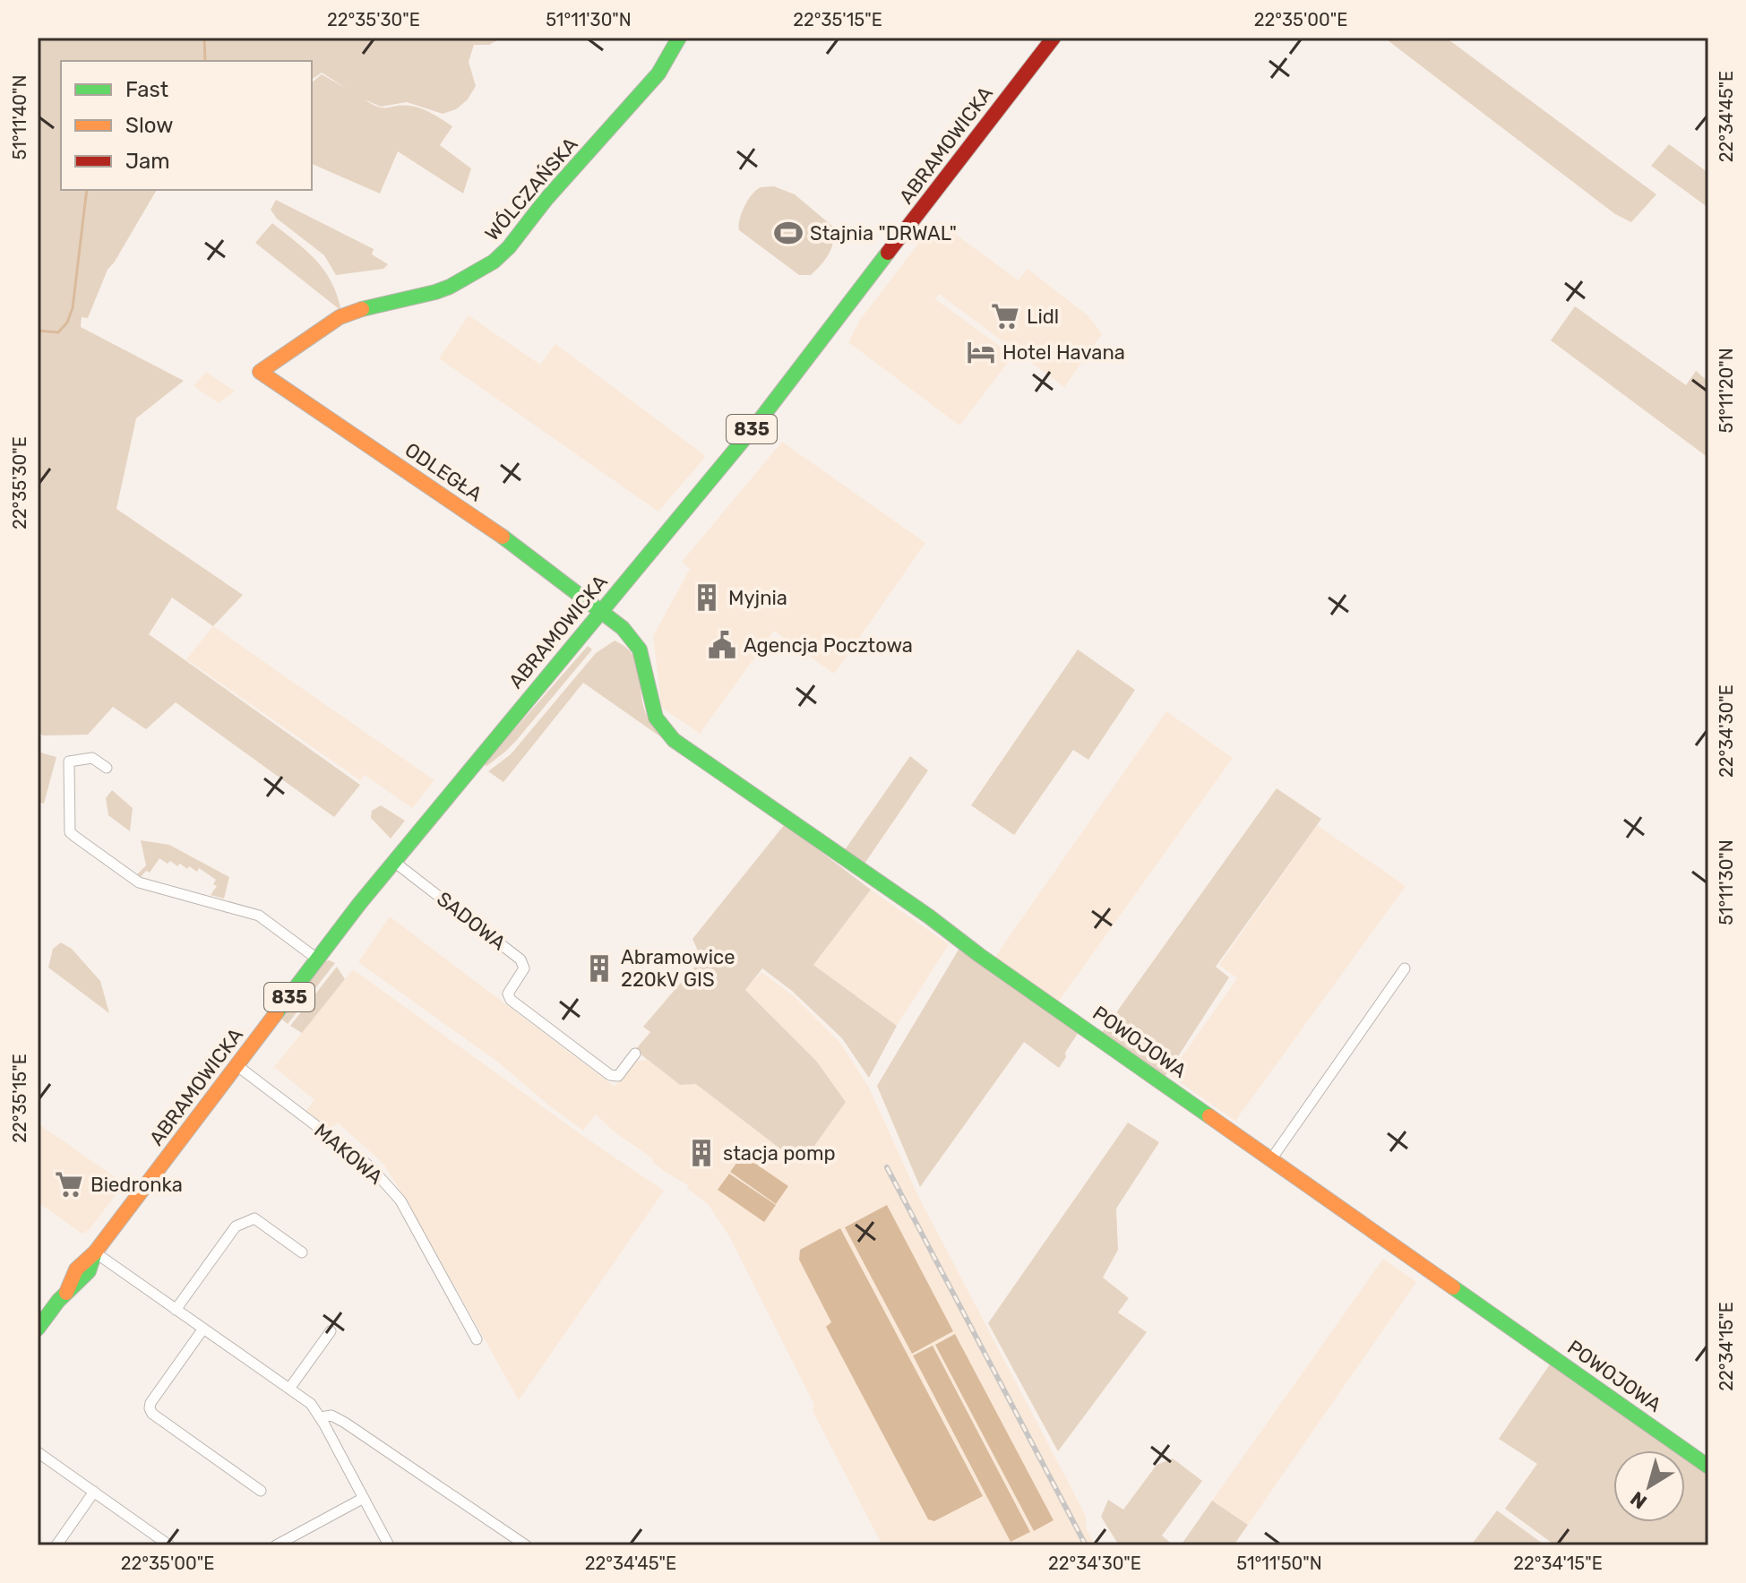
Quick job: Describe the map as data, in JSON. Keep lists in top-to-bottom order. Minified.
{"streets":{"street":["ABRAMOWICKA","WÓLCZAŃSKA","835","ODLEGŁA","SADOWA","POWOJOWA","MAKOWA"]},"crossings":[["ABRAMOWICKA","ODLEGŁA"],["ABRAMOWICKA","SADOWA"],["ABRAMOWICKA","POWOJOWA"],["ABRAMOWICKA","MAKOWA"],["WÓLCZAŃSKA","ODLEGŁA"],["ODLEGŁA","POWOJOWA"]],"places":{"sports":["Stajnia \"DRWAL\""],"supermarket":["Lidl","Biedronka"],"hotel":["Hotel Havana"],"building":["Myjnia","Abramowice 220kV GIS","stacja pomp"],"public building":["Agencja Pocztowa"]},"legend":["Fast","Slow","Jam"],"north":"bottom left","coordinates":["22°35'30\"E","51°11'30\"N","22°35'15\"E","22°35'00\"E","22°34'45\"E","51°11'40\"N","51°11'20\"N","22°34'30\"E","22°34'15\"E","51°11'50\"N"]}
